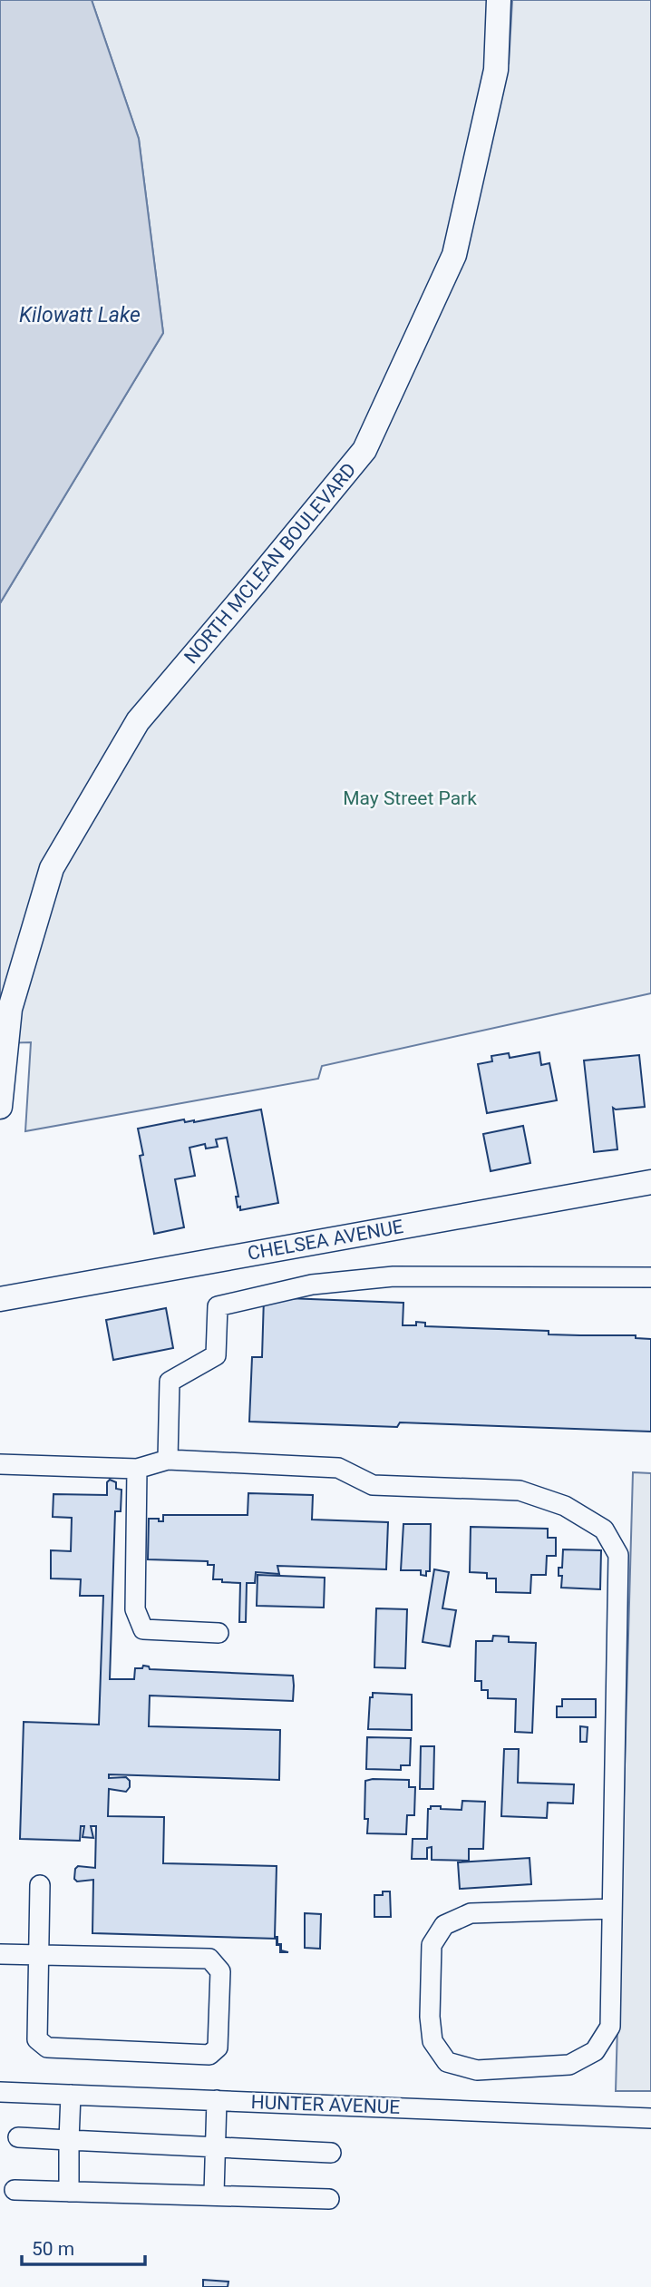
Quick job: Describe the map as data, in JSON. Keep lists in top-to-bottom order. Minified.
{"streets":{"main road":["NORTH MCLEAN BOULEVARD","CHELSEA AVENUE"],"street":["HUNTER AVENUE"]},"water":["Kilowatt Lake"],"parks":["May Street Park"],"scale_bar":"50 m"}
